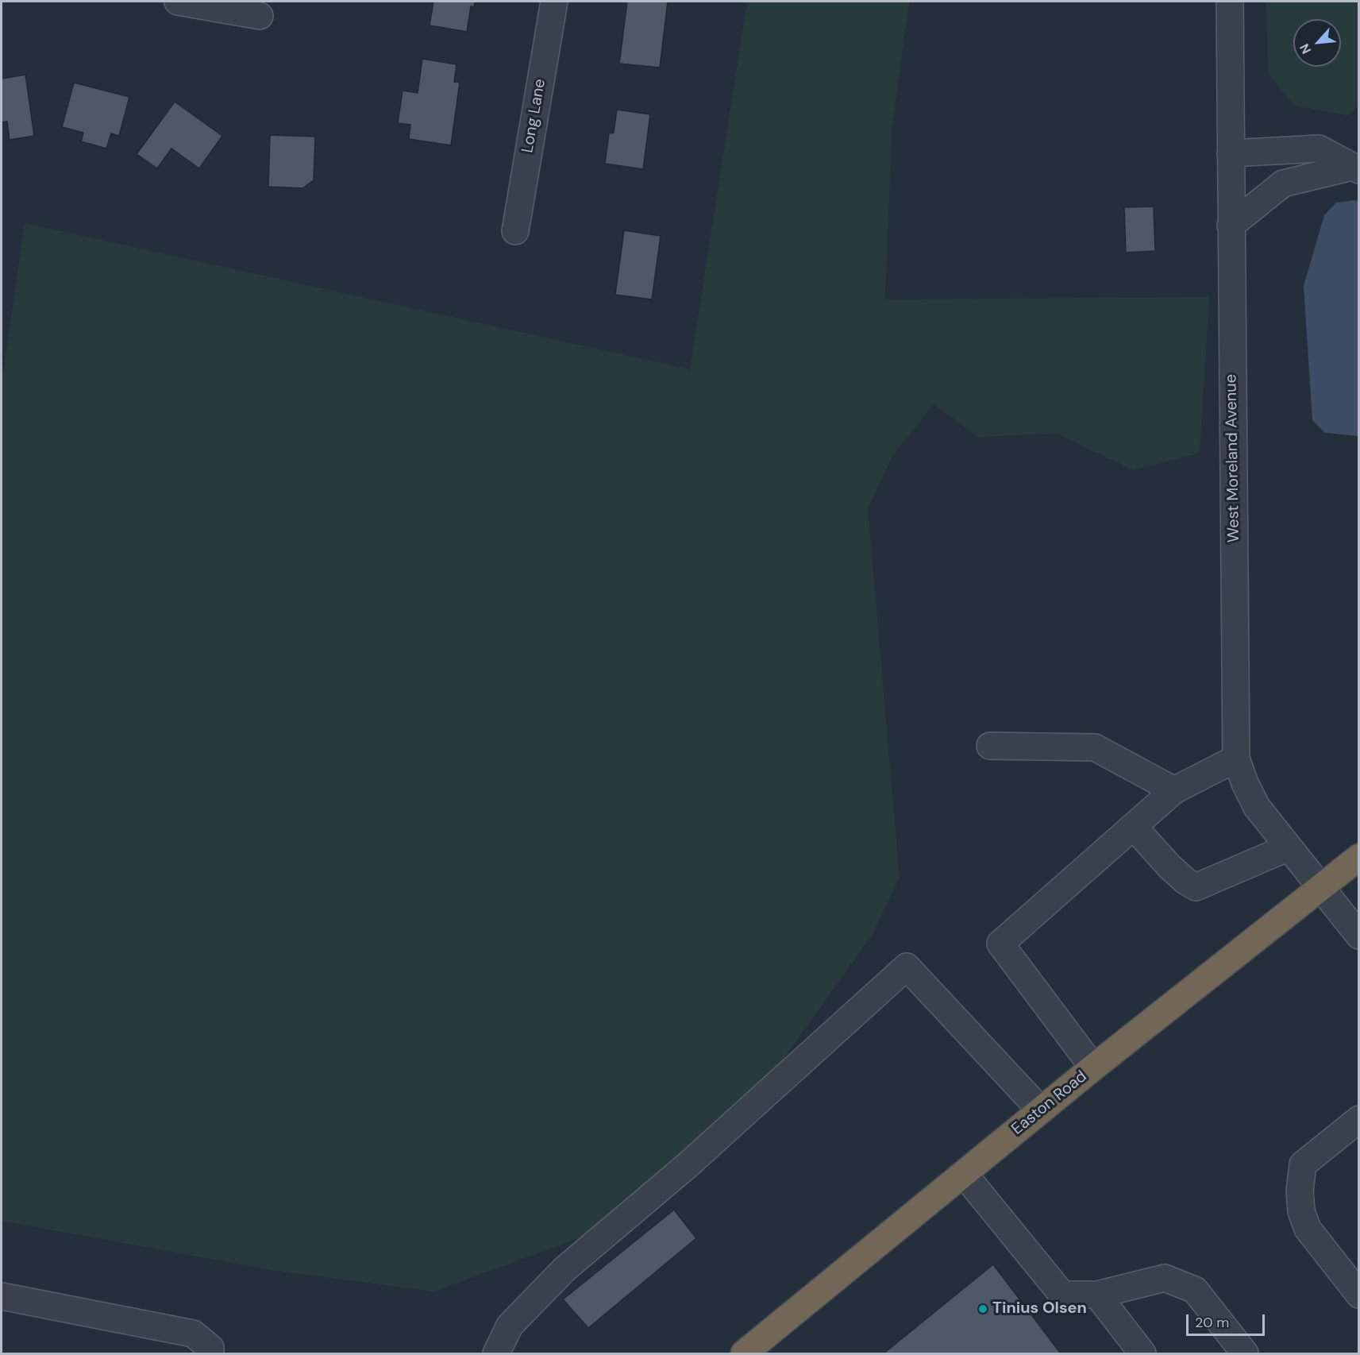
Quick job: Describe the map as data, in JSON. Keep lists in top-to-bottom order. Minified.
{"streets":{"highway":["Easton Road"],"street":["Long Lane","West Moreland Avenue"]},"crossings":[["West Moreland Avenue","Easton Road"]],"places":["Tinius Olsen"],"scale_bar":"20 m","north":"bottom left"}
